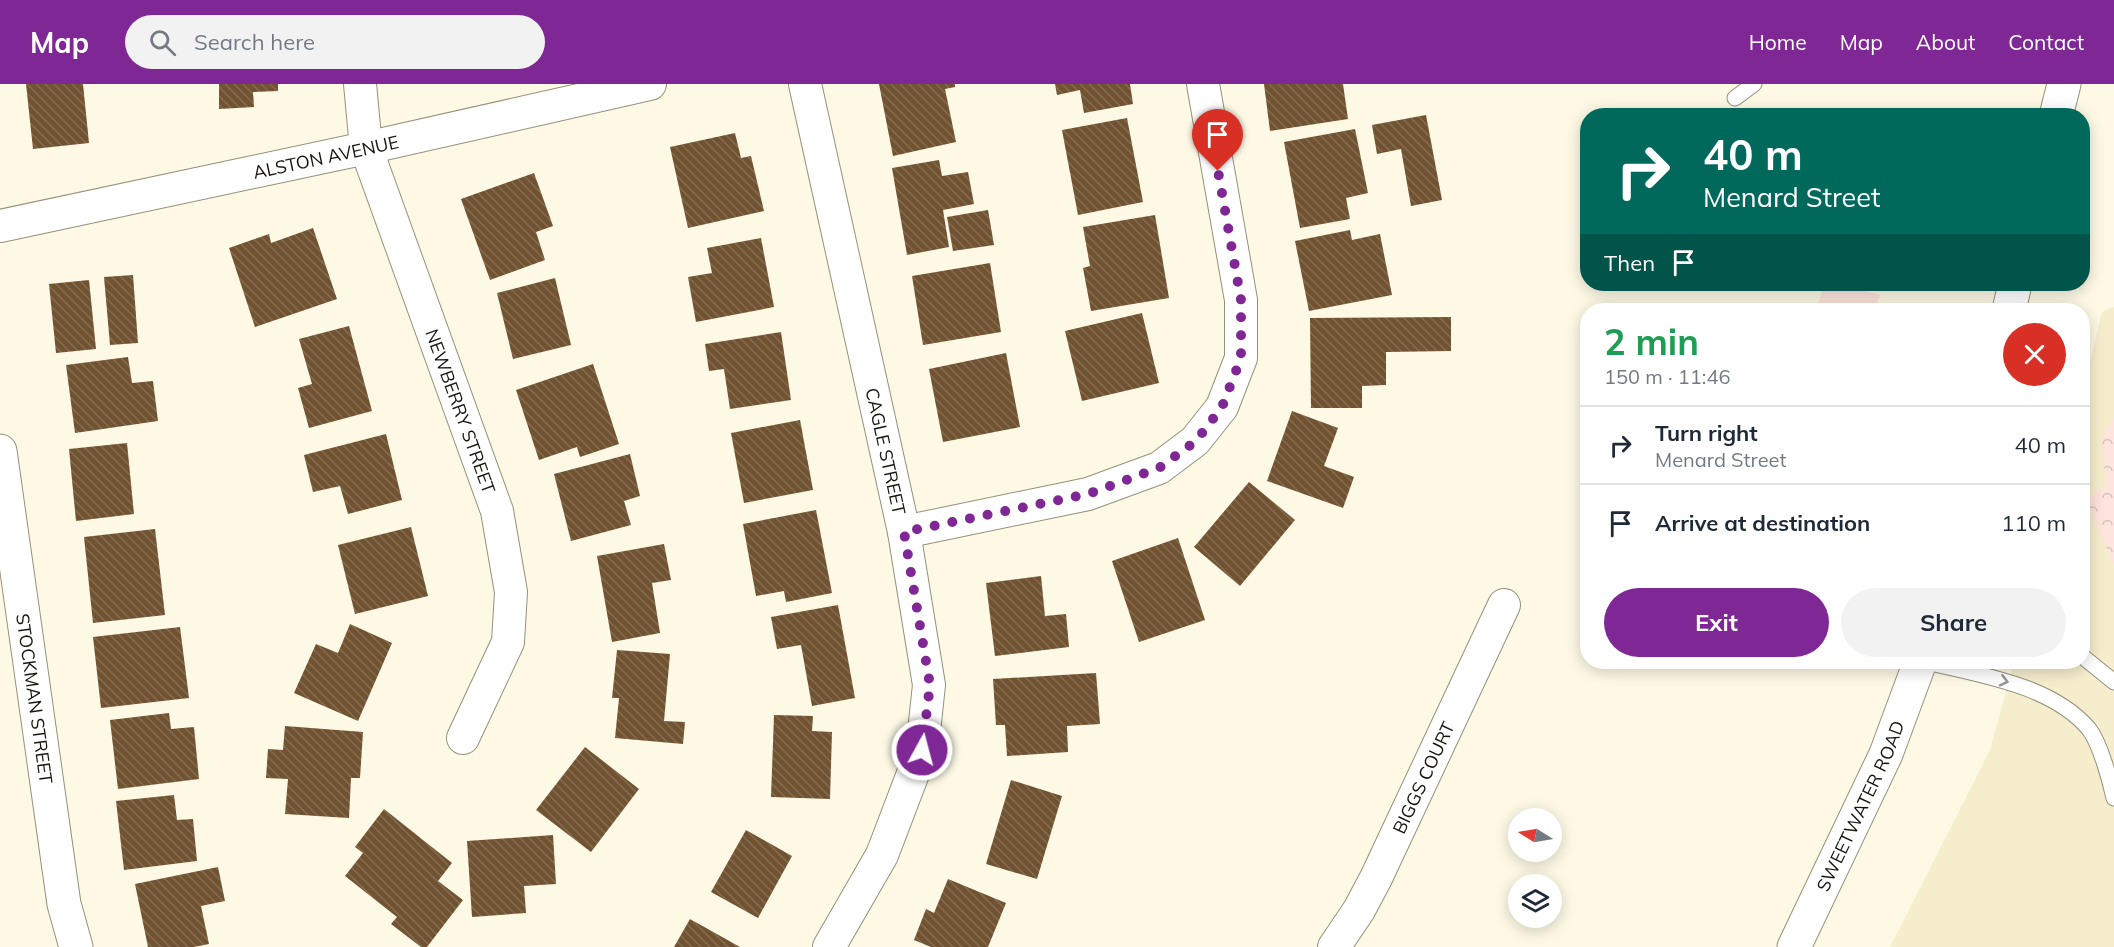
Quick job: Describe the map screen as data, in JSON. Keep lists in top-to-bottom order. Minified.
{"streets":{"street":["ALSTON AVENUE","NEWBERRY STREET","CAGLE STREET","STOCKMAN STREET","BIGGS COURT","SWEETWATER ROAD"]},"crossings":[["ALSTON AVENUE","NEWBERRY STREET"]],"north":"left","page":{"header":"Map","search":"Search here","nav":["Home","Map","About","Contact"],"turn":["40 m","Menard Street"],"then":"Then","heading":["2 min","150 m · 11:46"],"list":[{"name":"Turn right","note":"Menard Street","value":"40 m"},{"name":"Arrive at destination","value":"110 m"}],"buttons":["Exit","Share"]}}
